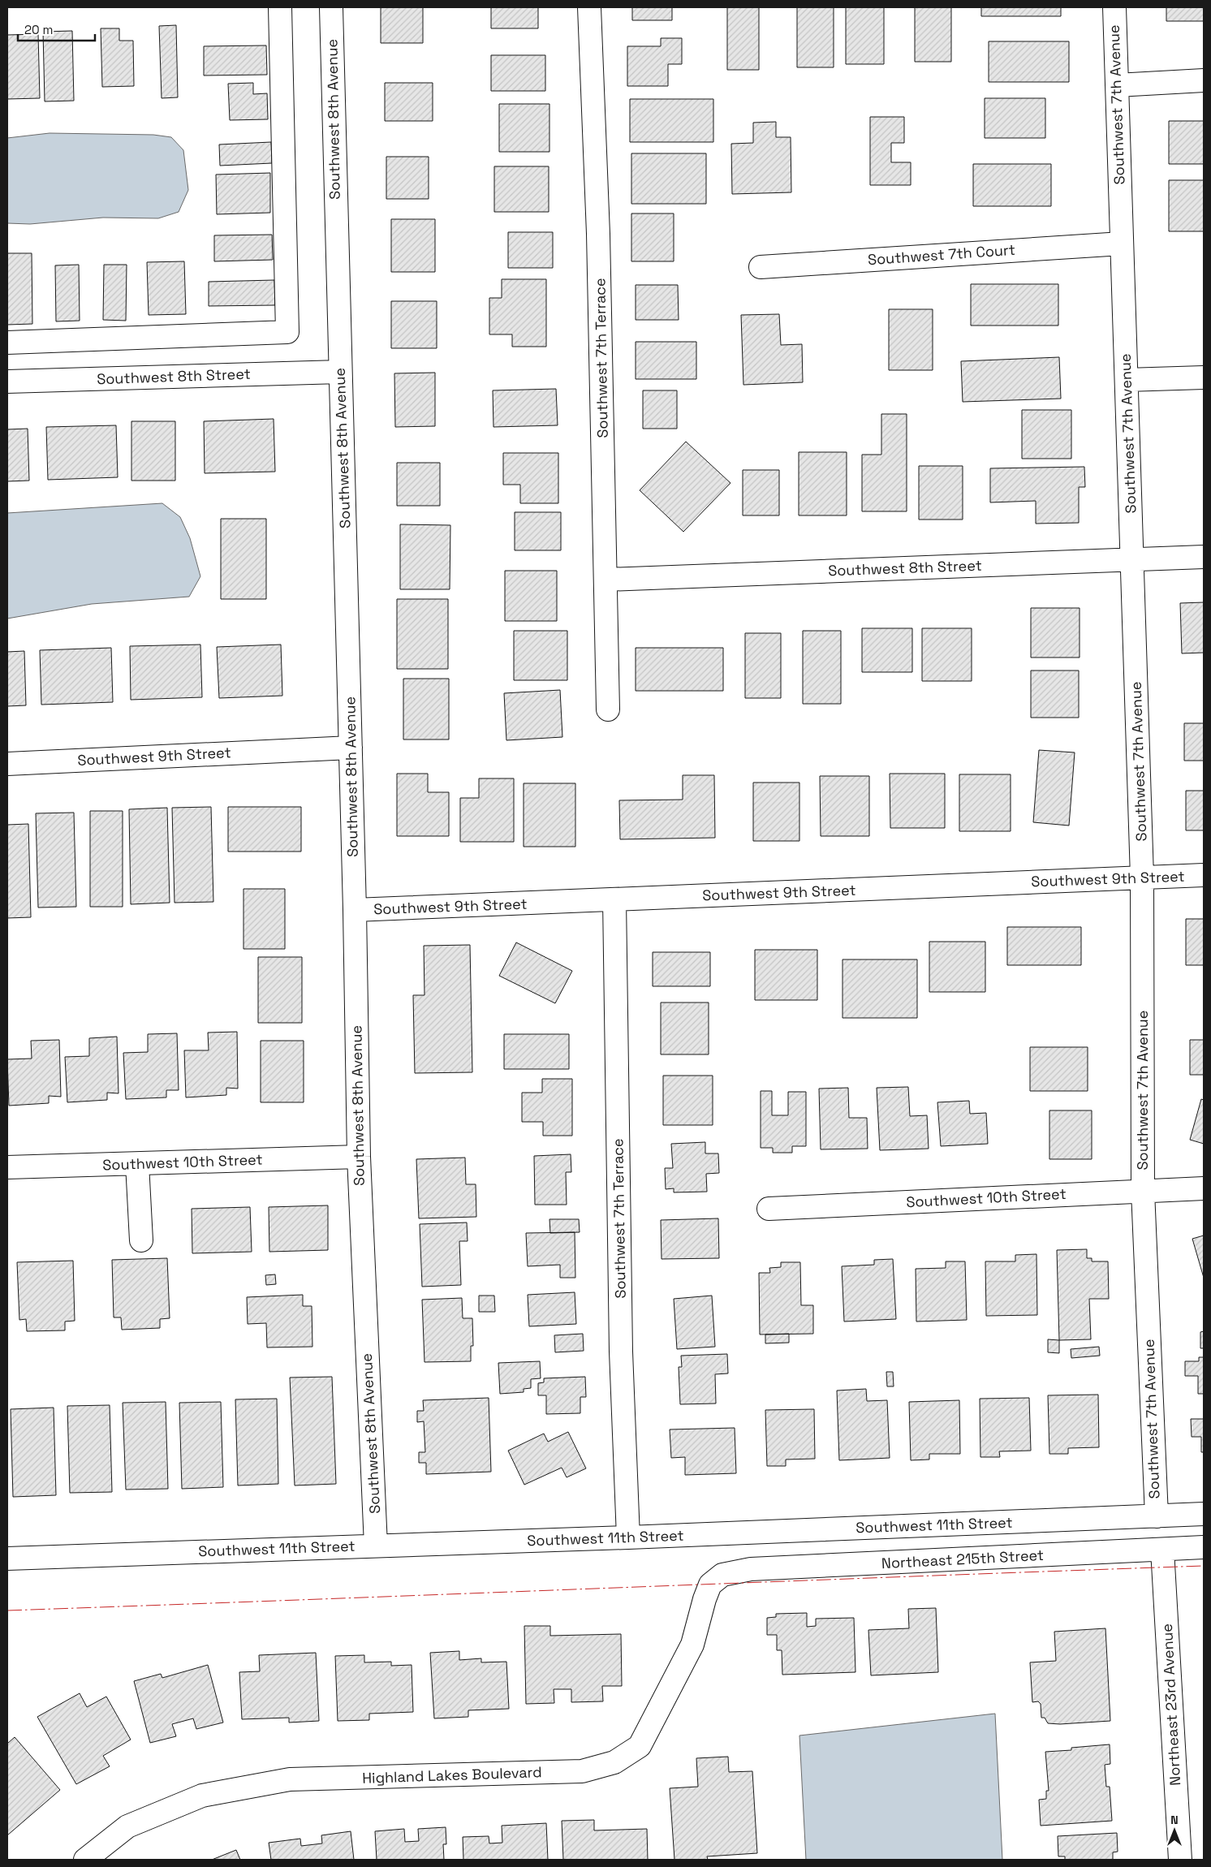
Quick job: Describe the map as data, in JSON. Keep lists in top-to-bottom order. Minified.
{"streets":{"street":["Southwest 7th Avenue","Southwest 8th Avenue","Southwest 7th Court","Southwest 7th Terrace","Southwest 8th Street","Southwest 9th Street","Southwest 10th Street","Southwest 11th Street","Northeast 215th Street","Northeast 23rd Avenue","Highland Lakes Boulevard"]},"crossings":[["Southwest 7th Avenue","Southwest 7th Court"],["Southwest 7th Avenue","Southwest 8th Street"],["Southwest 7th Avenue","Southwest 9th Street"],["Southwest 7th Avenue","Southwest 10th Street"],["Southwest 7th Avenue","Southwest 11th Street"],["Southwest 8th Avenue","Southwest 8th Street"],["Southwest 8th Avenue","Southwest 9th Street"],["Southwest 8th Avenue","Southwest 10th Street"],["Southwest 8th Avenue","Southwest 11th Street"],["Southwest 7th Terrace","Southwest 8th Street"],["Southwest 7th Terrace","Southwest 9th Street"],["Southwest 7th Terrace","Southwest 11th Street"],["Northeast 215th Street","Northeast 23rd Avenue"],["Northeast 215th Street","Highland Lakes Boulevard"]],"scale_bar":"20 m","north":"top"}
